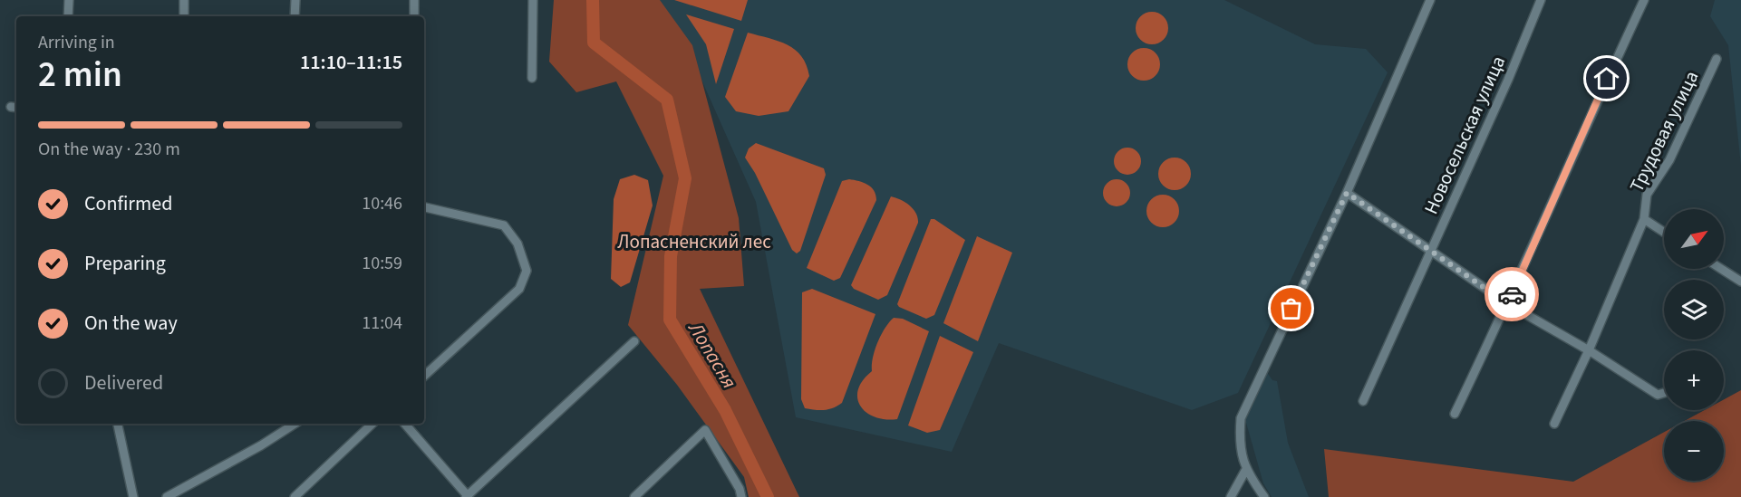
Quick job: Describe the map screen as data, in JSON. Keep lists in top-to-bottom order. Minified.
{"streets":{"street":["Трудовая улица","Новосельская улица"]},"water":["Лопасня"],"parks":["Лопасненский лес"],"north":"top right","page":{"heading":["2 min","Arriving in","11:10–11:15"],"bar":"On the way · 230 m","list":[["Confirmed","10:46"],["Preparing","10:59"],["On the way","11:04"],"Delivered"],"map_buttons":["+","−"]}}
